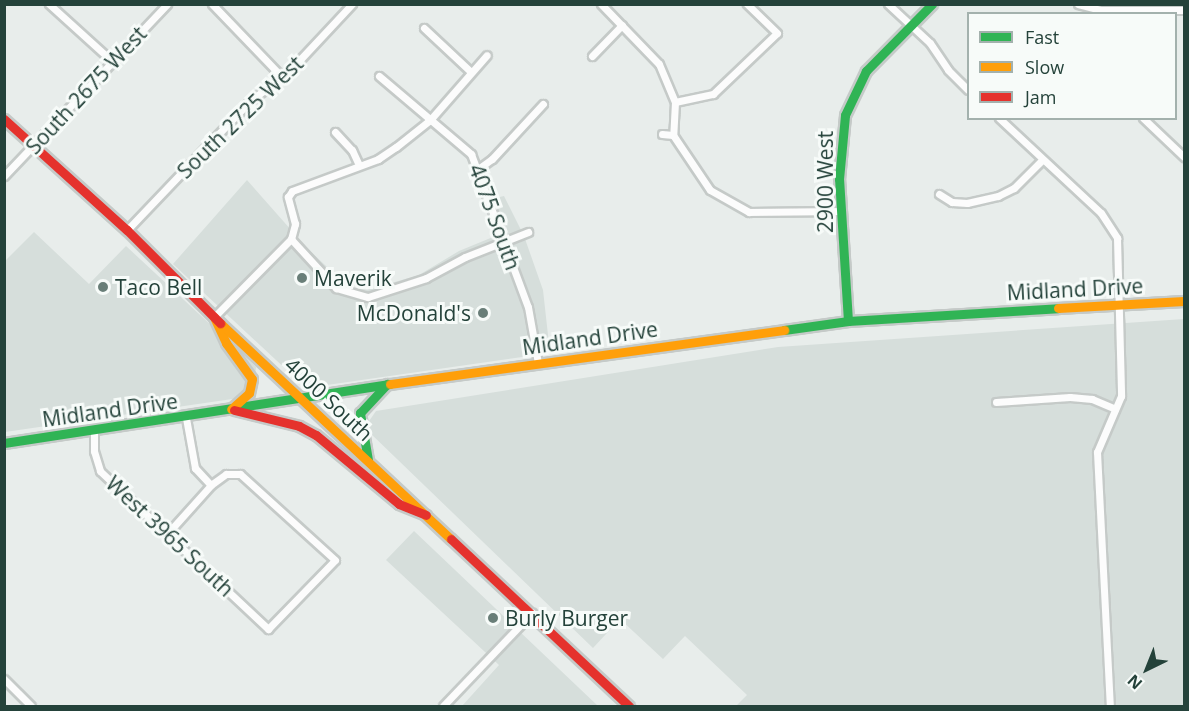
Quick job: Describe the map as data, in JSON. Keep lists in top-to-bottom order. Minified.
{"streets":{"main road":["2900 West","Midland Drive","4000 South"],"street":["South 2675 West","South 2725 West","4075 South","West 3965 South"]},"crossings":[["South 2675 West","4000 South"],["South 2725 West","4000 South"],["2900 West","Midland Drive"],["4075 South","Midland Drive"],["Midland Drive","4000 South"],["Midland Drive","West 3965 South"]],"places":["Maverik","Taco Bell","McDonald's","Burly Burger"],"legend":["Fast","Slow","Jam"],"north":"bottom left"}
